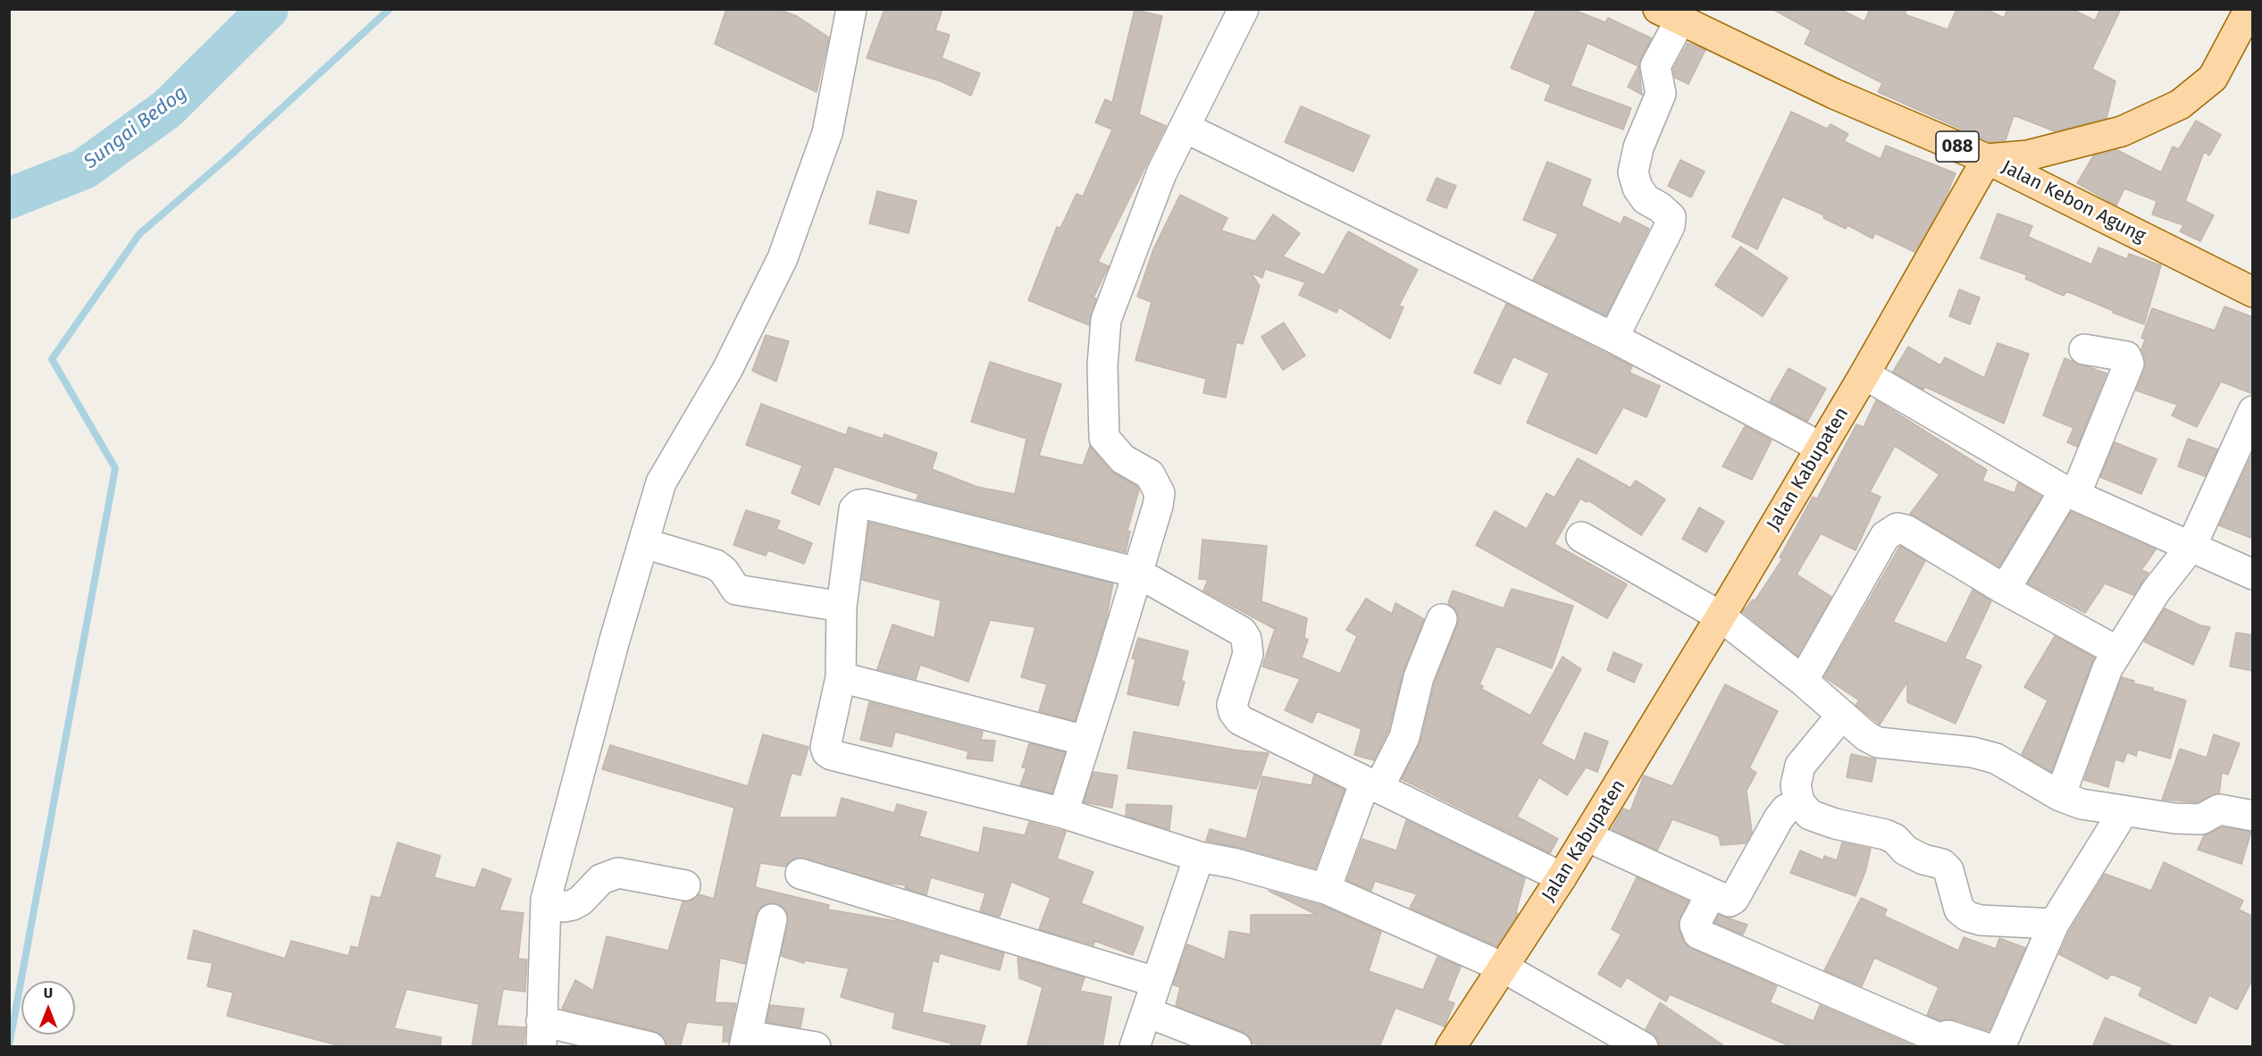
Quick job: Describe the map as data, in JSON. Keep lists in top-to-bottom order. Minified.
{"streets":{"main road":["088","Jalan Kebon Agung","Jalan Kabupaten"]},"crossings":[["Jalan Kebon Agung","Jalan Kabupaten"]],"water":["Sungai Bedog"],"north":"top"}
